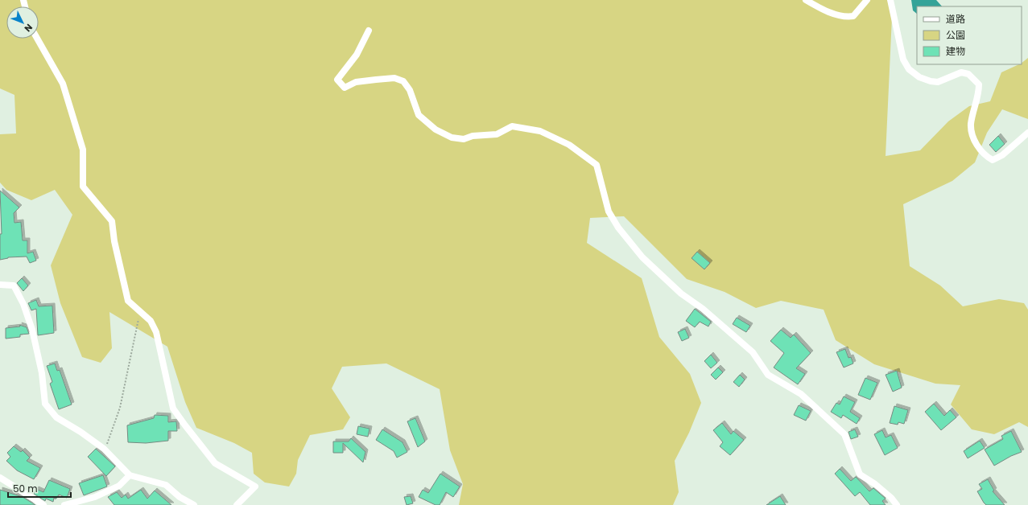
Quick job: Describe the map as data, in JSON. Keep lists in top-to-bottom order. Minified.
{"legend":["道路","公園","建物"],"scale_bar":"50 m","north":"bottom right"}
